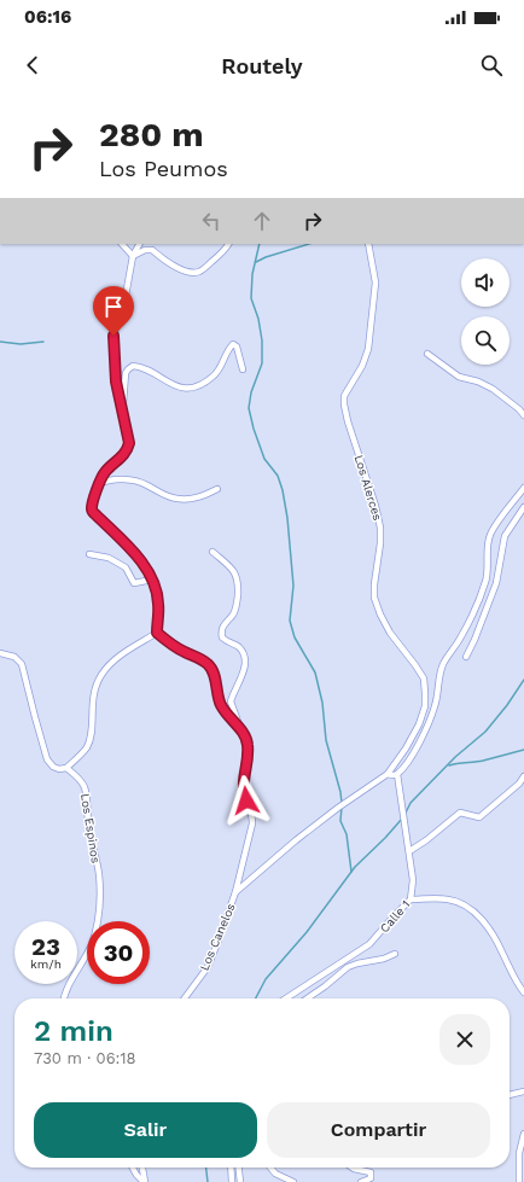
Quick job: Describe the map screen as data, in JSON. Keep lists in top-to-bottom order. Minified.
{"streets":{"street":["Los Alerces","Los Espinos","Calle 1","Los Canelos"]},"page":{"status":"06:16","header":"Routely","turn":["280 m","Los Peumos"],"speed":"23 km/h","limit":"30","heading":["2 min","730 m · 06:18"],"buttons":["Salir","Compartir"]}}
